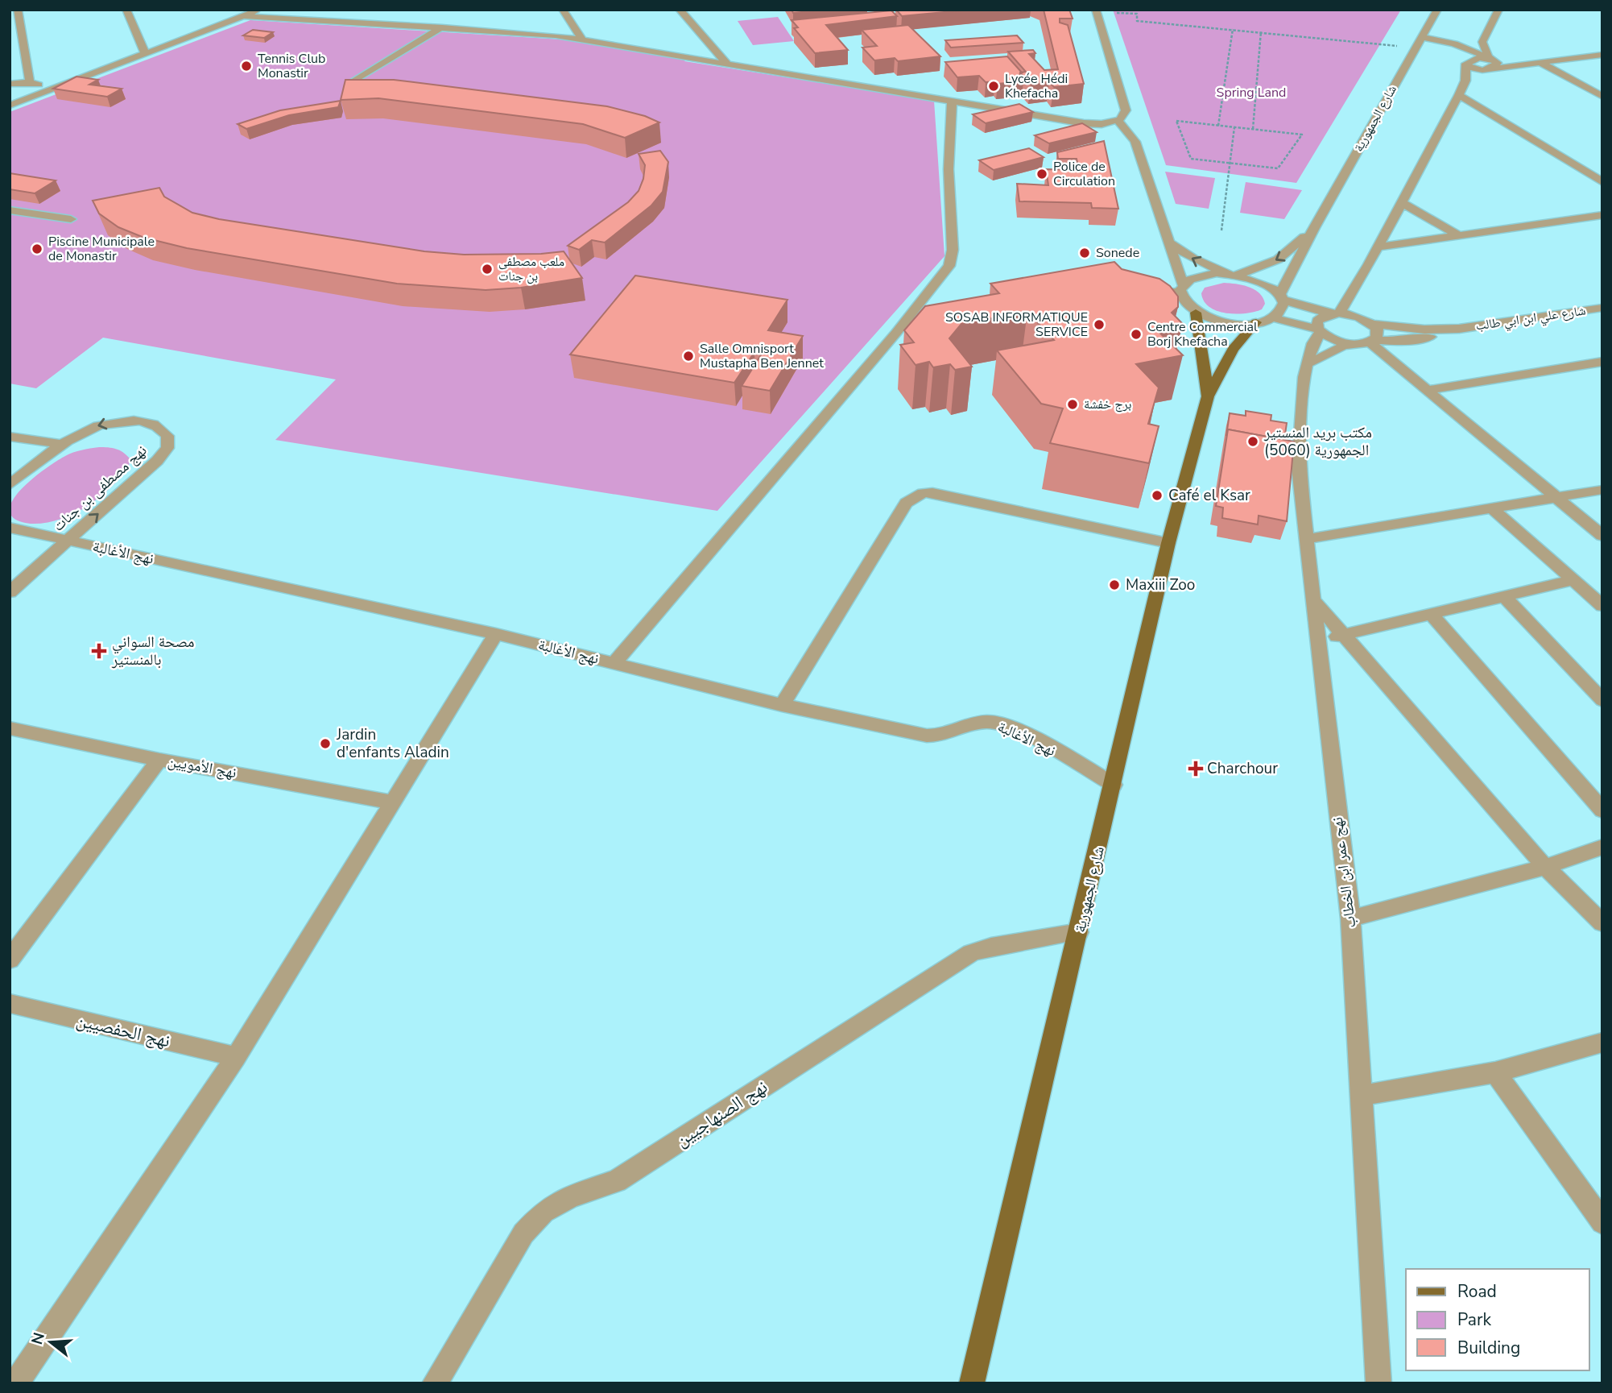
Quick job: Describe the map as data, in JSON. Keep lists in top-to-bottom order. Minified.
{"streets":{"main road":["شارع الجمهورية"],"street":["شارع علي ابن ابي طالب","نهج مصطفى بن جنات","نهج الأغالبة","نهج الأمويين","نهج عمر ابن الخطاب","نهج الحفصيين","نهج الصنهاجيين"]},"crossings":[["شارع الجمهورية","نهج الأغالبة"],["شارع الجمهورية","نهج الصنهاجيين"],["نهج مصطفى بن جنات","نهج الأغالبة"]],"parks":["Spring Land"],"places":{"other":["Tennis Club Monastir","Lycée Hédi Khefacha","Police de Circulation","Piscine Municipale de Monastir","Sonede","ملعب مصطفى بن جنات","SOSAB INFORMATIQUE SERVICE","Centre Commercial Borj Khefacha","Salle Omnisport Mustapha Ben Jennet","برج خفشة","مكتب بريد المنستير الجمهورية (5060)","Café el Ksar","Maxiii Zoo","Jardin d'enfants Aladin"],"health":["مصحة السواني بالمنستير","Charchour"]},"legend":["Road","Park","Building"],"north":"left"}
